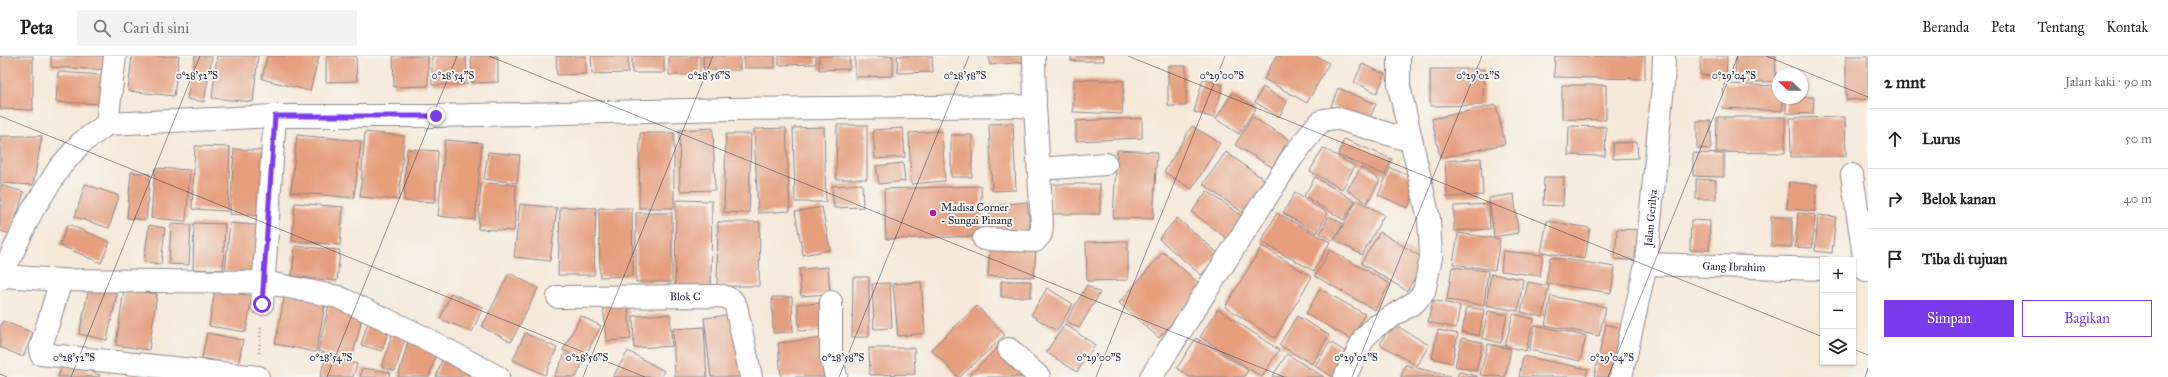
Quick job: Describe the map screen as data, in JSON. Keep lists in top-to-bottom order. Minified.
{"streets":{"street":["Jalan Gerilya","Gang Ibrahim","Blok C"]},"crossings":[["Jalan Gerilya","Gang Ibrahim"]],"places":["Madisa Corner - Sungai Pinang"],"north":"left","page":{"header":"Peta","search":"Cari di sini","nav":["Beranda","Peta","Tentang","Kontak"],"heading":["2 mnt","Jalan kaki · 90 m"],"list":[["Lurus","50 m"],["Belok kanan","40 m"],"Tiba di tujuan"],"map_buttons":["+","−"],"buttons":["Simpan","Bagikan"]},"coordinates":["0°29'00\"S","0°29'02\"S","0°29'04\"S","0°28'52\"S","0°28'54\"S","0°28'56\"S","0°28'58\"S"]}
